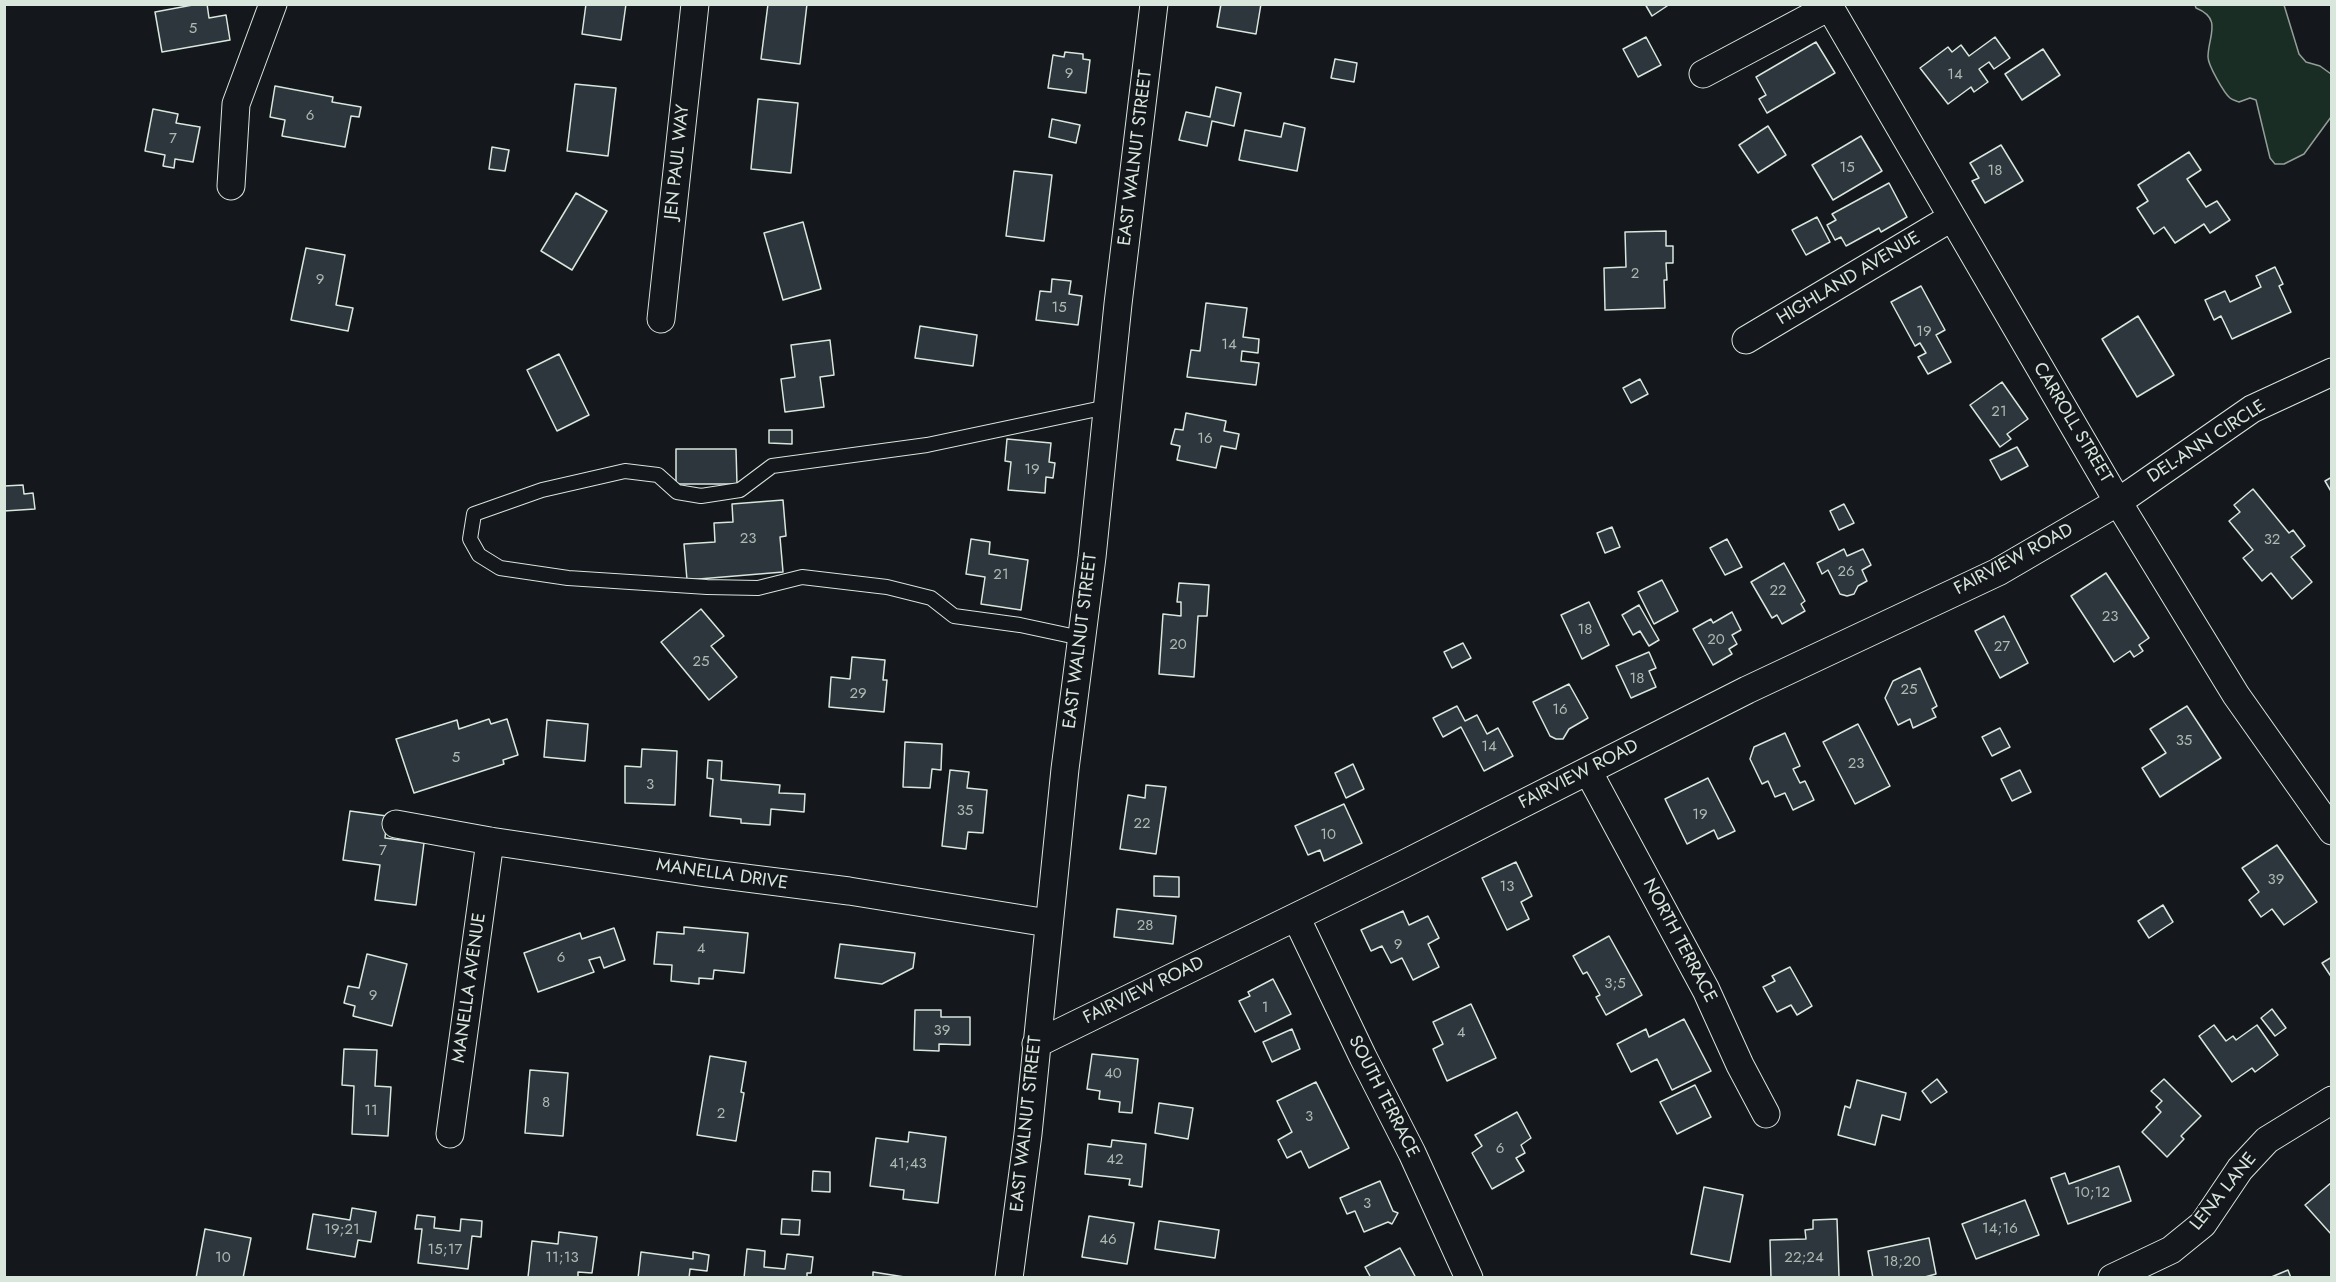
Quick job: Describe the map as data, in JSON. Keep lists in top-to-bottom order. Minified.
{"streets":{"street":["EAST WALNUT STREET","JEN PAUL WAY","HIGHLAND AVENUE","CARROLL STREET","DEL-ANN CIRCLE","FAIRVIEW ROAD","MANELLA DRIVE","NORTH TERRACE","MANELLA AVENUE","SOUTH TERRACE","LENA LANE"]},"crossings":[["EAST WALNUT STREET","FAIRVIEW ROAD"],["EAST WALNUT STREET","MANELLA DRIVE"],["HIGHLAND AVENUE","CARROLL STREET"],["CARROLL STREET","DEL-ANN CIRCLE"],["CARROLL STREET","FAIRVIEW ROAD"],["DEL-ANN CIRCLE","FAIRVIEW ROAD"],["FAIRVIEW ROAD","NORTH TERRACE"],["FAIRVIEW ROAD","SOUTH TERRACE"],["MANELLA DRIVE","MANELLA AVENUE"]],"house_numbers":["5","9","14","6","7","15","18","2","9","15","19","14","21","16","19","23","32","26","21","22","23","18","20","20","27","25","18","25","29","16","35","14","5","23","3","35","19","22","10","7","39","13","28","9","4","6","3;5","9","1","39","4","40","8","11","2","3","6","42","41;43","10;12","3","14;16","19;21","46","15;17","10","11;13","22;24","18;20"]}
